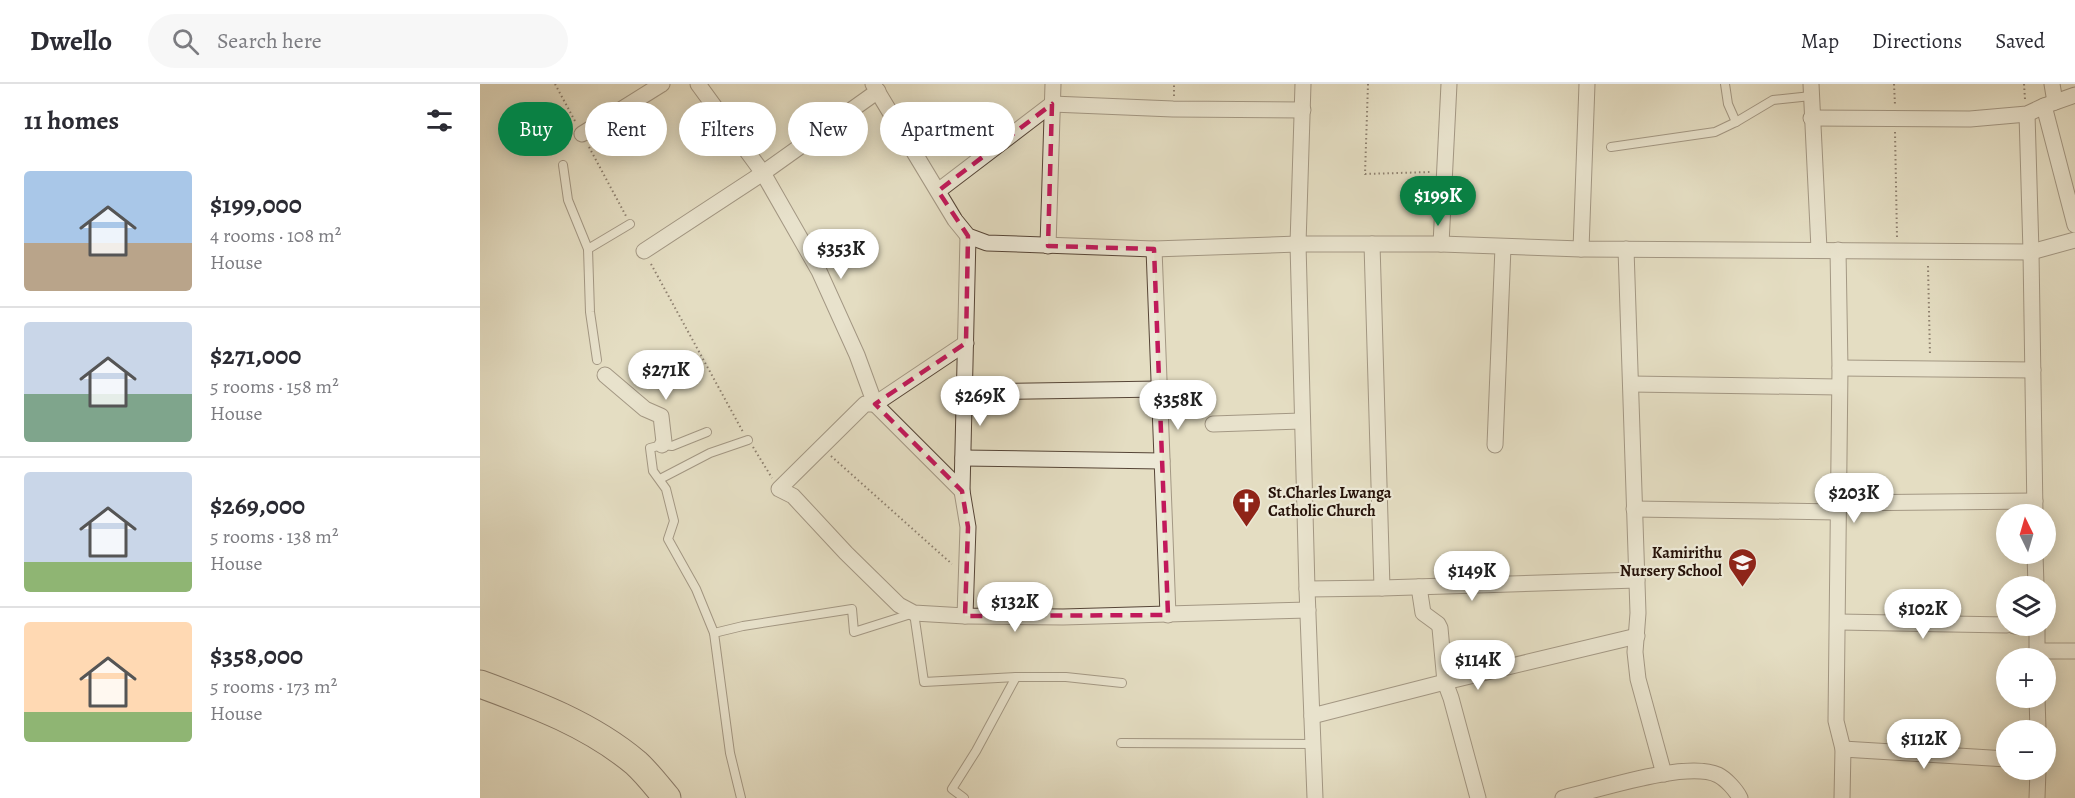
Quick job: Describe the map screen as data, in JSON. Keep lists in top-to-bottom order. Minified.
{"places":{"church":["St.Charles Lwanga Catholic Church"],"school or university":["Kamirithu Nursery School"]},"north":"top","page":{"header":"Dwello","search":"Search here","nav":["Map","Directions","Saved"],"heading":"11 homes","chip":["Buy","Rent","Filters","New","Apartment"],"list":[{"name":"$199,000","note":"4 rooms · 108 m² · House"},{"name":"$271,000","note":"5 rooms · 158 m² · House"},{"name":"$269,000","note":"5 rooms · 138 m² · House"},{"name":"$358,000","note":"5 rooms · 173 m² · House"}],"price":["$199K","$353K","$271K","$269K","$358K","$203K","$149K","$132K","$102K","$114K","$112K"],"map_buttons":["+","−"]}}
